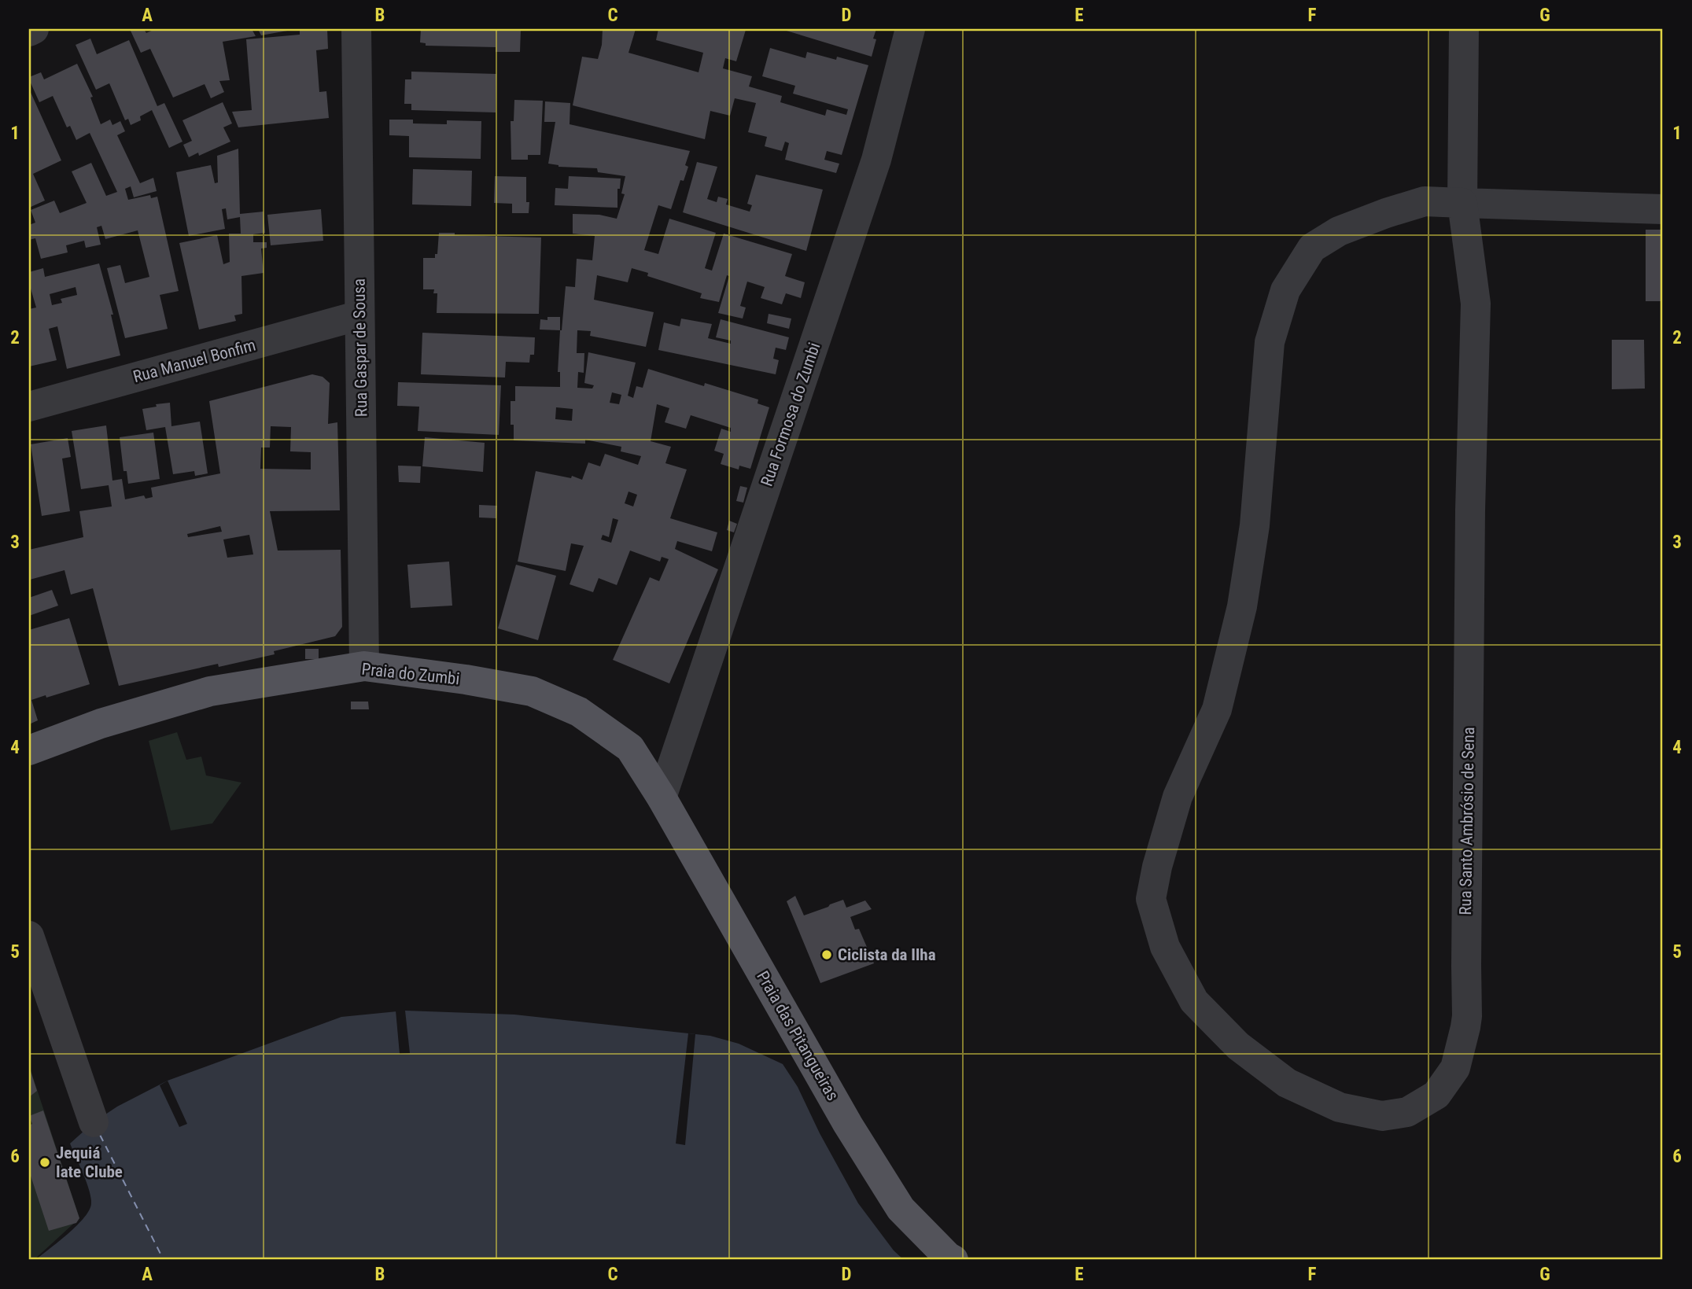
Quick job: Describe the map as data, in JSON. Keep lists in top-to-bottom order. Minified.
{"streets":{"main road":["Praia do Zumbi","Praia das Pitangueiras"],"street":["Rua Gaspar de Sousa","Rua Manuel Bonfim","Rua Formosa do Zumbi","Rua Santo Ambrósio de Sena"]},"crossings":[["Rua Gaspar de Sousa","Rua Manuel Bonfim"],["Rua Gaspar de Sousa","Praia do Zumbi"],["Rua Formosa do Zumbi","Praia do Zumbi"],["Rua Formosa do Zumbi","Praia das Pitangueiras"],["Praia do Zumbi","Praia das Pitangueiras"]],"places":["Ciclista da Ilha","Jequiá Iate Clube"],"grid":{"columns":["A","B","C","D","E","F","G"],"rows":["1","2","3","4","5","6"]}}
